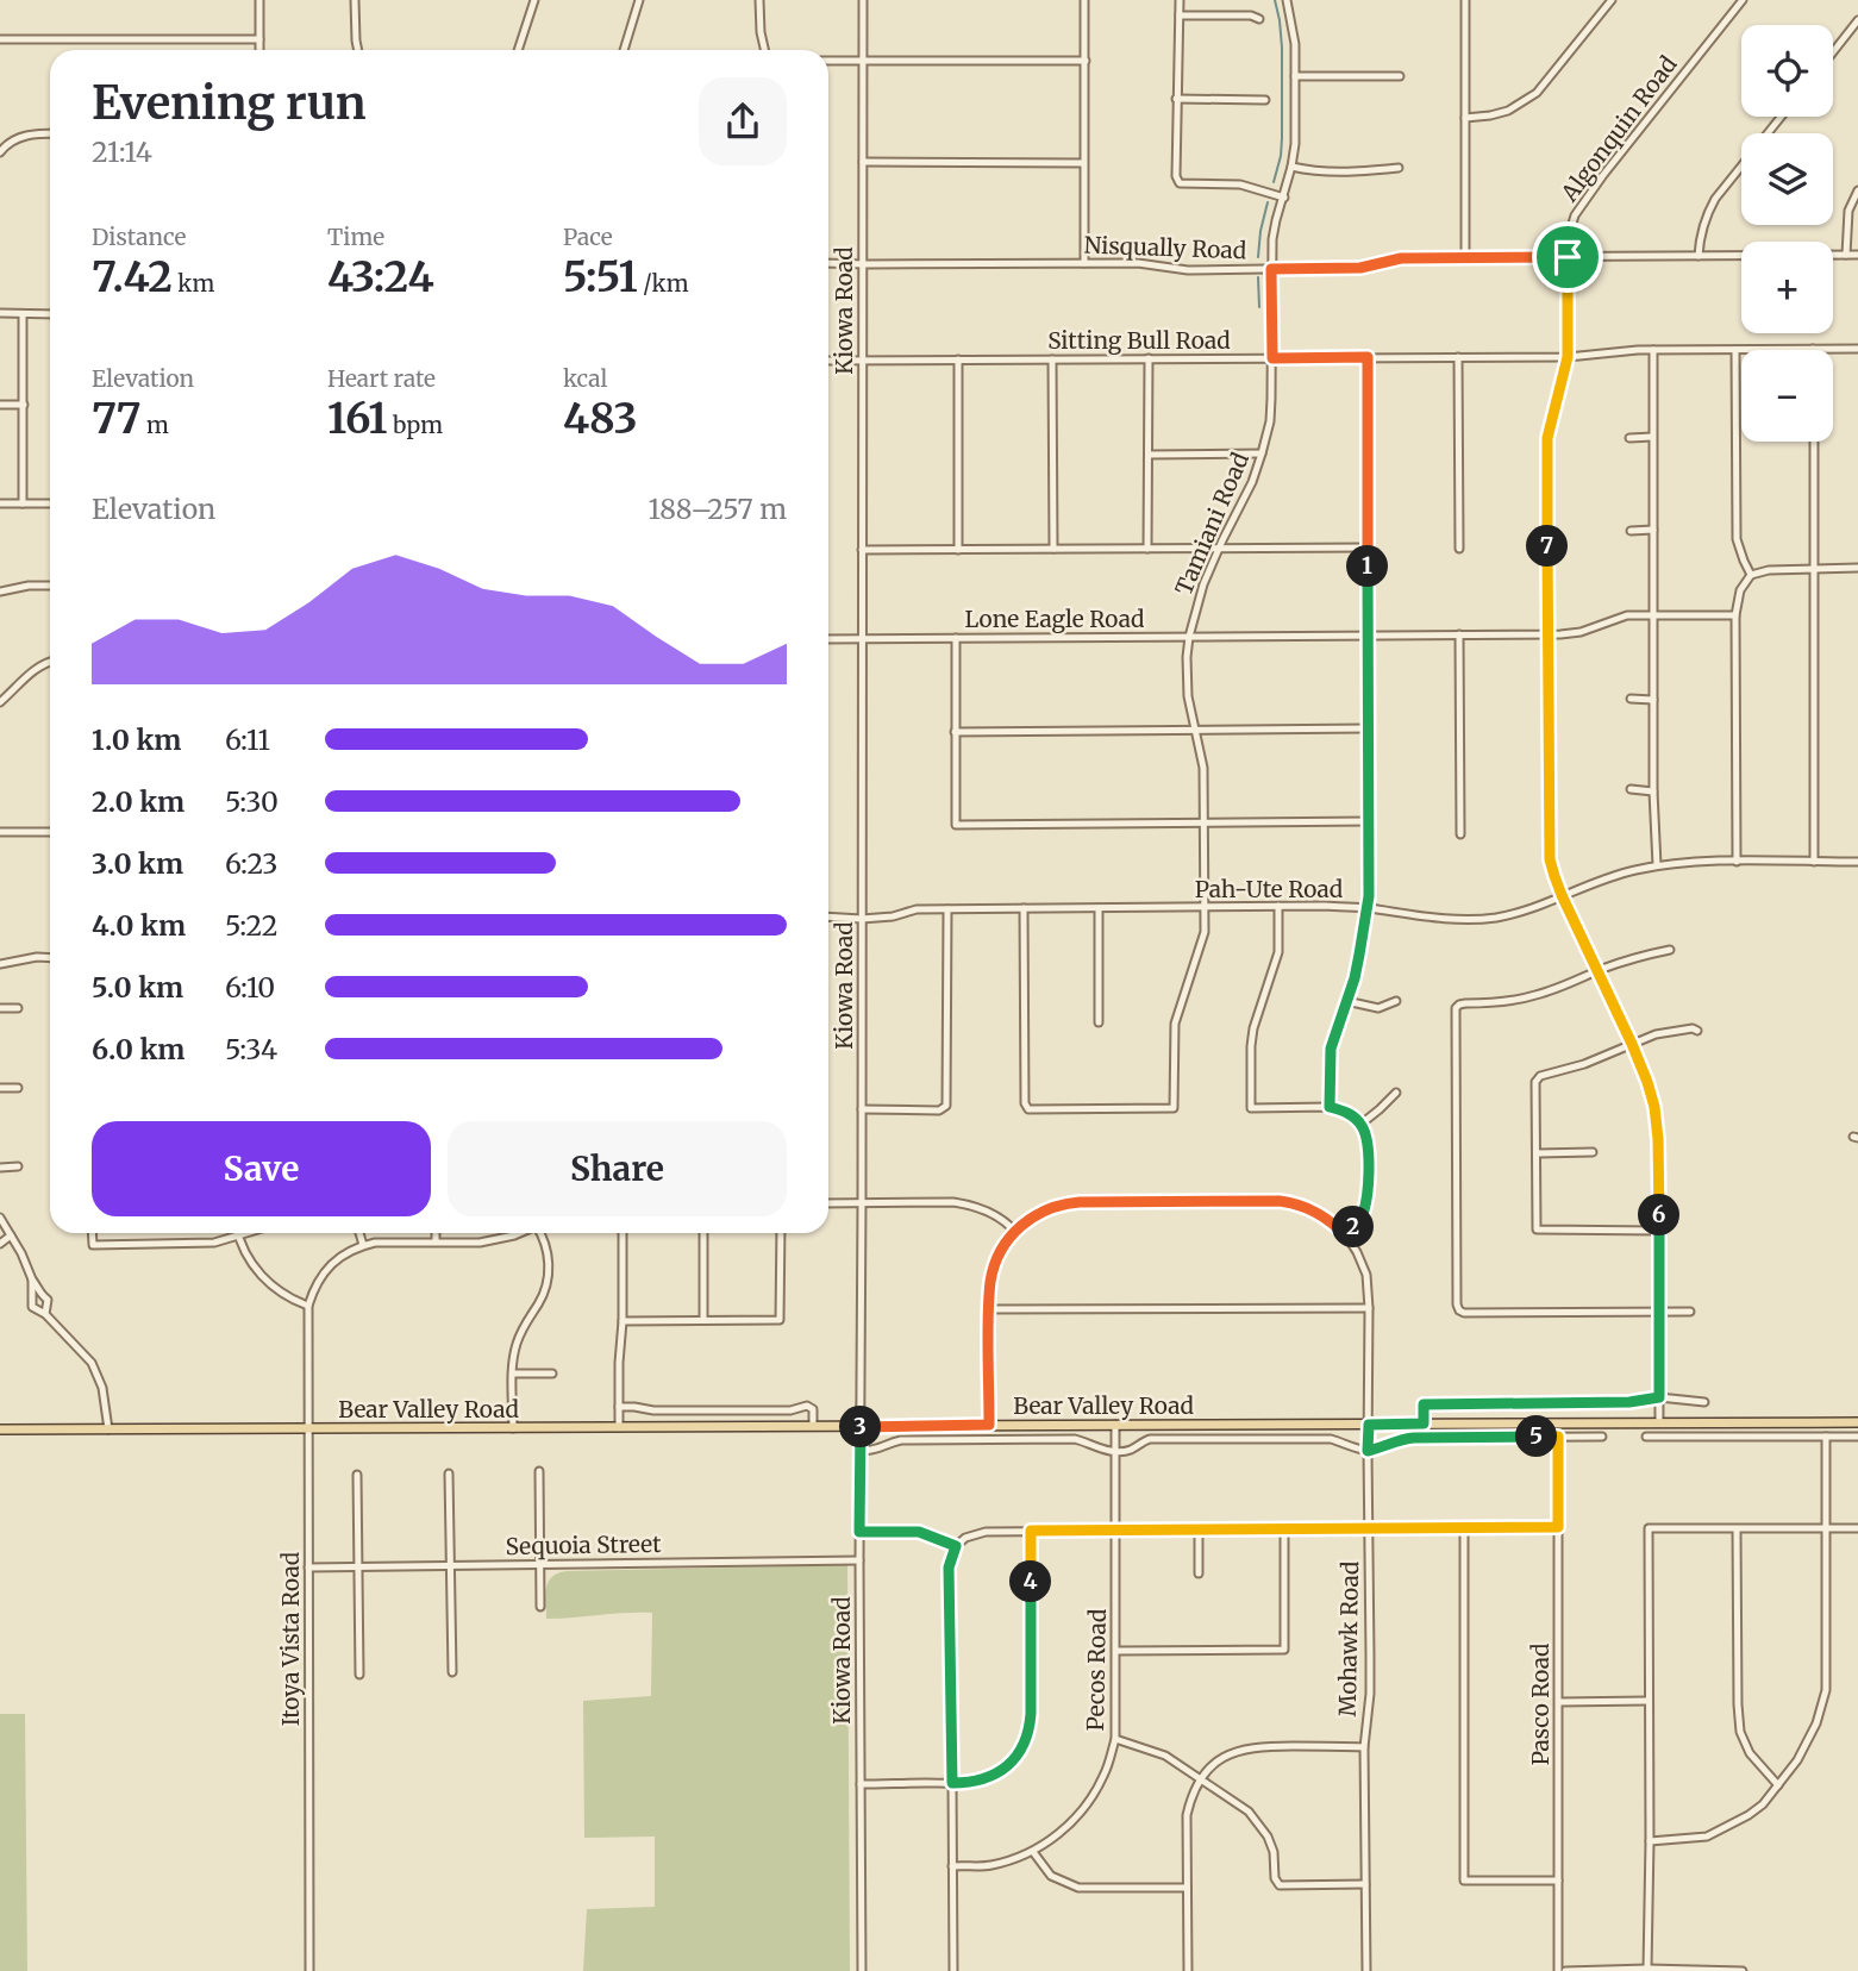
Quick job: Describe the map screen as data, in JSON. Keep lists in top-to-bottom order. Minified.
{"streets":{"main road":["Bear Valley Road"],"street":["Algonquin Road","Nisqually Road","Kiowa Road","Sitting Bull Road","Tamiani Road","Lone Eagle Road","Pah-Ute Road","Sequoia Street","Itoya Vista Road","Mohawk Road","Pecos Road","Pasco Road"]},"crossings":[["Algonquin Road","Nisqually Road"],["Algonquin Road","Sitting Bull Road"],["Algonquin Road","Lone Eagle Road"],["Algonquin Road","Pah-Ute Road"],["Algonquin Road","Bear Valley Road"],["Nisqually Road","Kiowa Road"],["Nisqually Road","Tamiani Road"],["Kiowa Road","Sitting Bull Road"],["Kiowa Road","Lone Eagle Road"],["Kiowa Road","Pah-Ute Road"],["Kiowa Road","Bear Valley Road"],["Kiowa Road","Sequoia Street"],["Sitting Bull Road","Tamiani Road"],["Tamiani Road","Lone Eagle Road"],["Tamiani Road","Pah-Ute Road"],["Bear Valley Road","Itoya Vista Road"],["Bear Valley Road","Mohawk Road"],["Bear Valley Road","Pecos Road"],["Sequoia Street","Itoya Vista Road"]],"page":{"map_buttons":["+","−"],"heading":["Evening run","21:14"],"stats":[["Distance","7.42 km"],["Time","43:24"],["Pace","5:51 /km"],["Elevation","77 m"],["Heart rate","161 bpm"],["kcal","483"]],"chart":["Elevation","188–257 m"],"pins":["7","1","6","2","3","5","4"],"list":[{"name":"1.0 km","note":"6:11"},{"name":"2.0 km","note":"5:30"},{"name":"3.0 km","note":"6:23"},{"name":"4.0 km","note":"5:22"},{"name":"5.0 km","note":"6:10"},{"name":"6.0 km","note":"5:34"}],"buttons":["Save","Share"]}}
